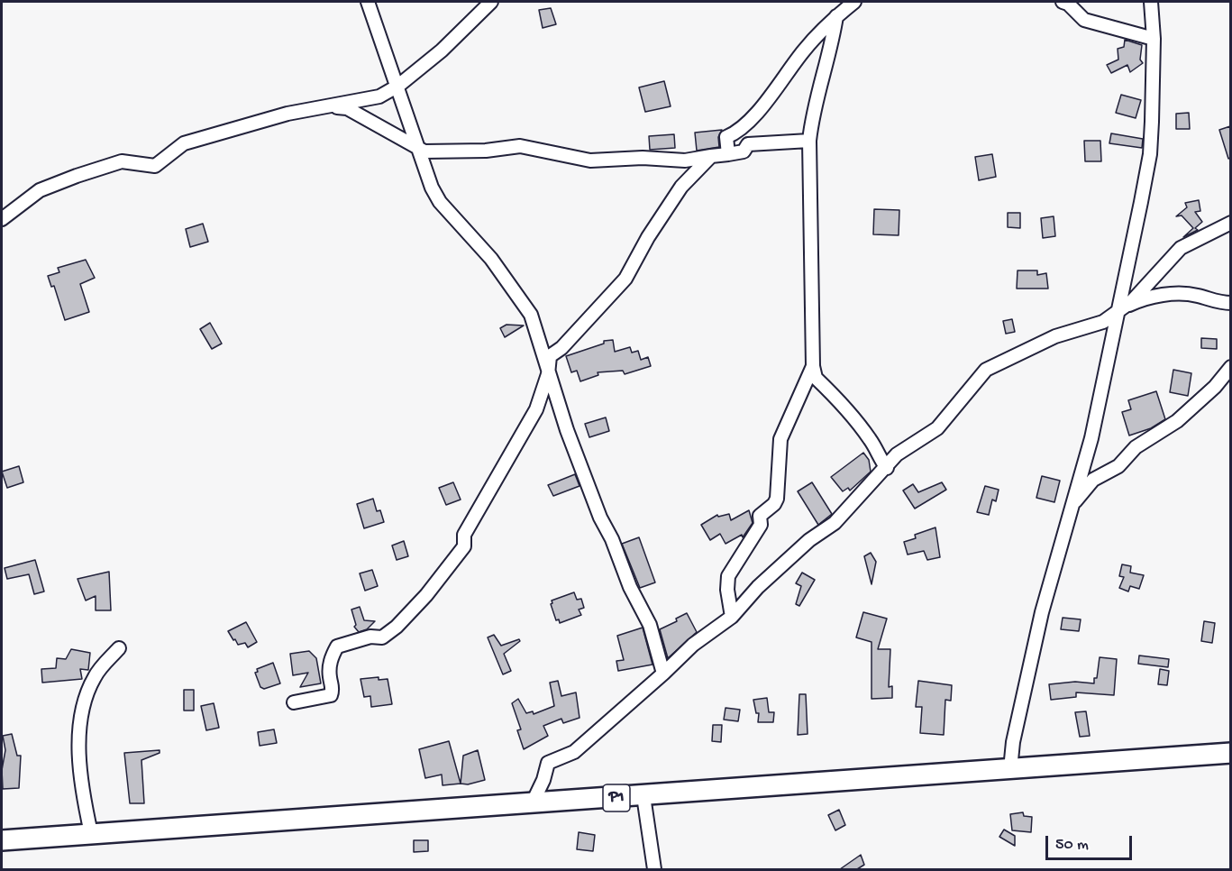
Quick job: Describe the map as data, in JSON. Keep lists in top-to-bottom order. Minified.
{"streets":{"main road":["P1"]},"scale_bar":"50 m"}
